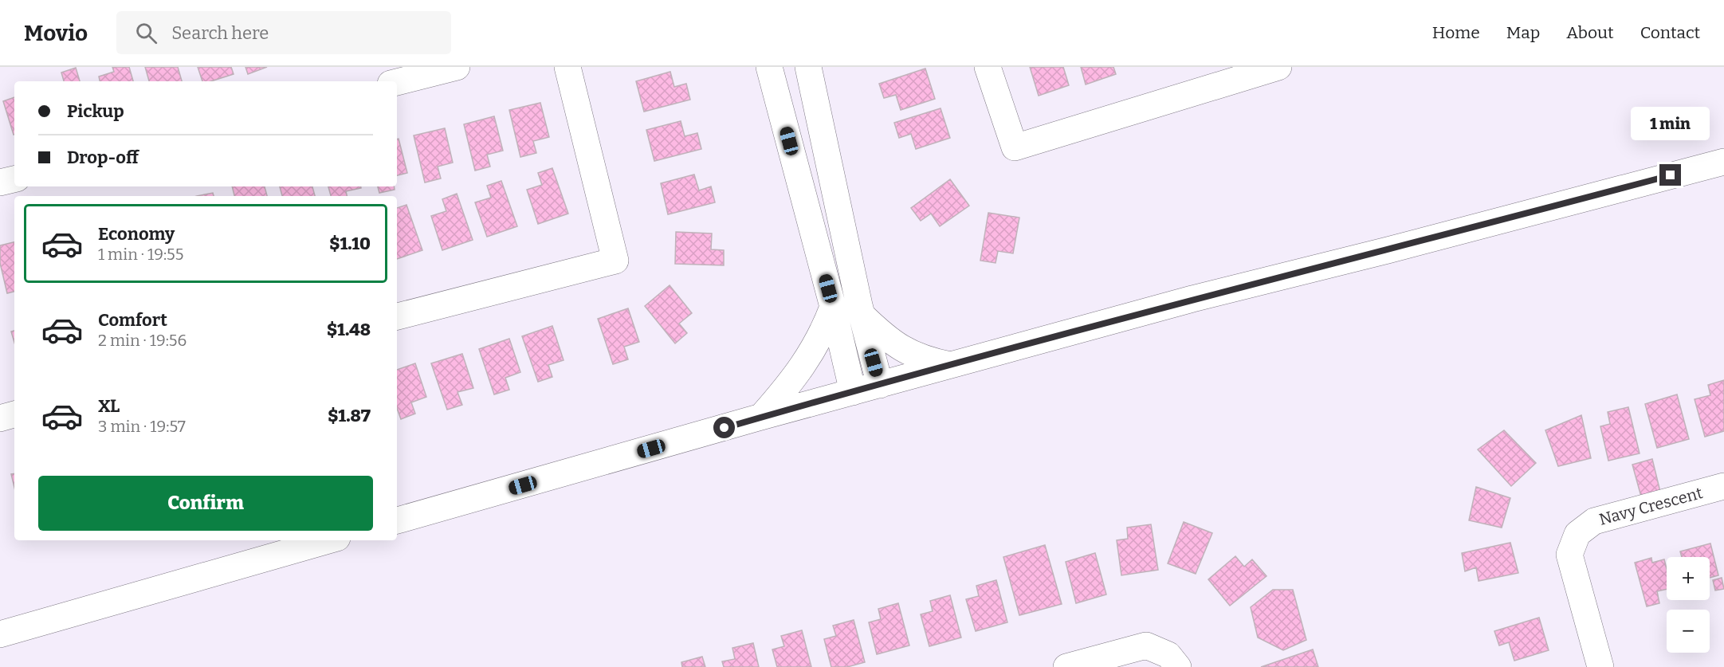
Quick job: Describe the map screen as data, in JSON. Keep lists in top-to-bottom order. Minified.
{"streets":{"street":["Navy Crescent"]},"page":{"header":"Movio","search":"Search here","nav":["Home","Map","About","Contact"],"banner":["Pickup","Drop-off"],"bubble":"1 min","list":[{"name":"Economy","note":"1 min · 19:55","value":"$1.10"},{"name":"Comfort","note":"2 min · 19:56","value":"$1.48"},{"name":"XL","note":"3 min · 19:57","value":"$1.87"}],"buttons":"Confirm","map_buttons":["+","−"]}}
